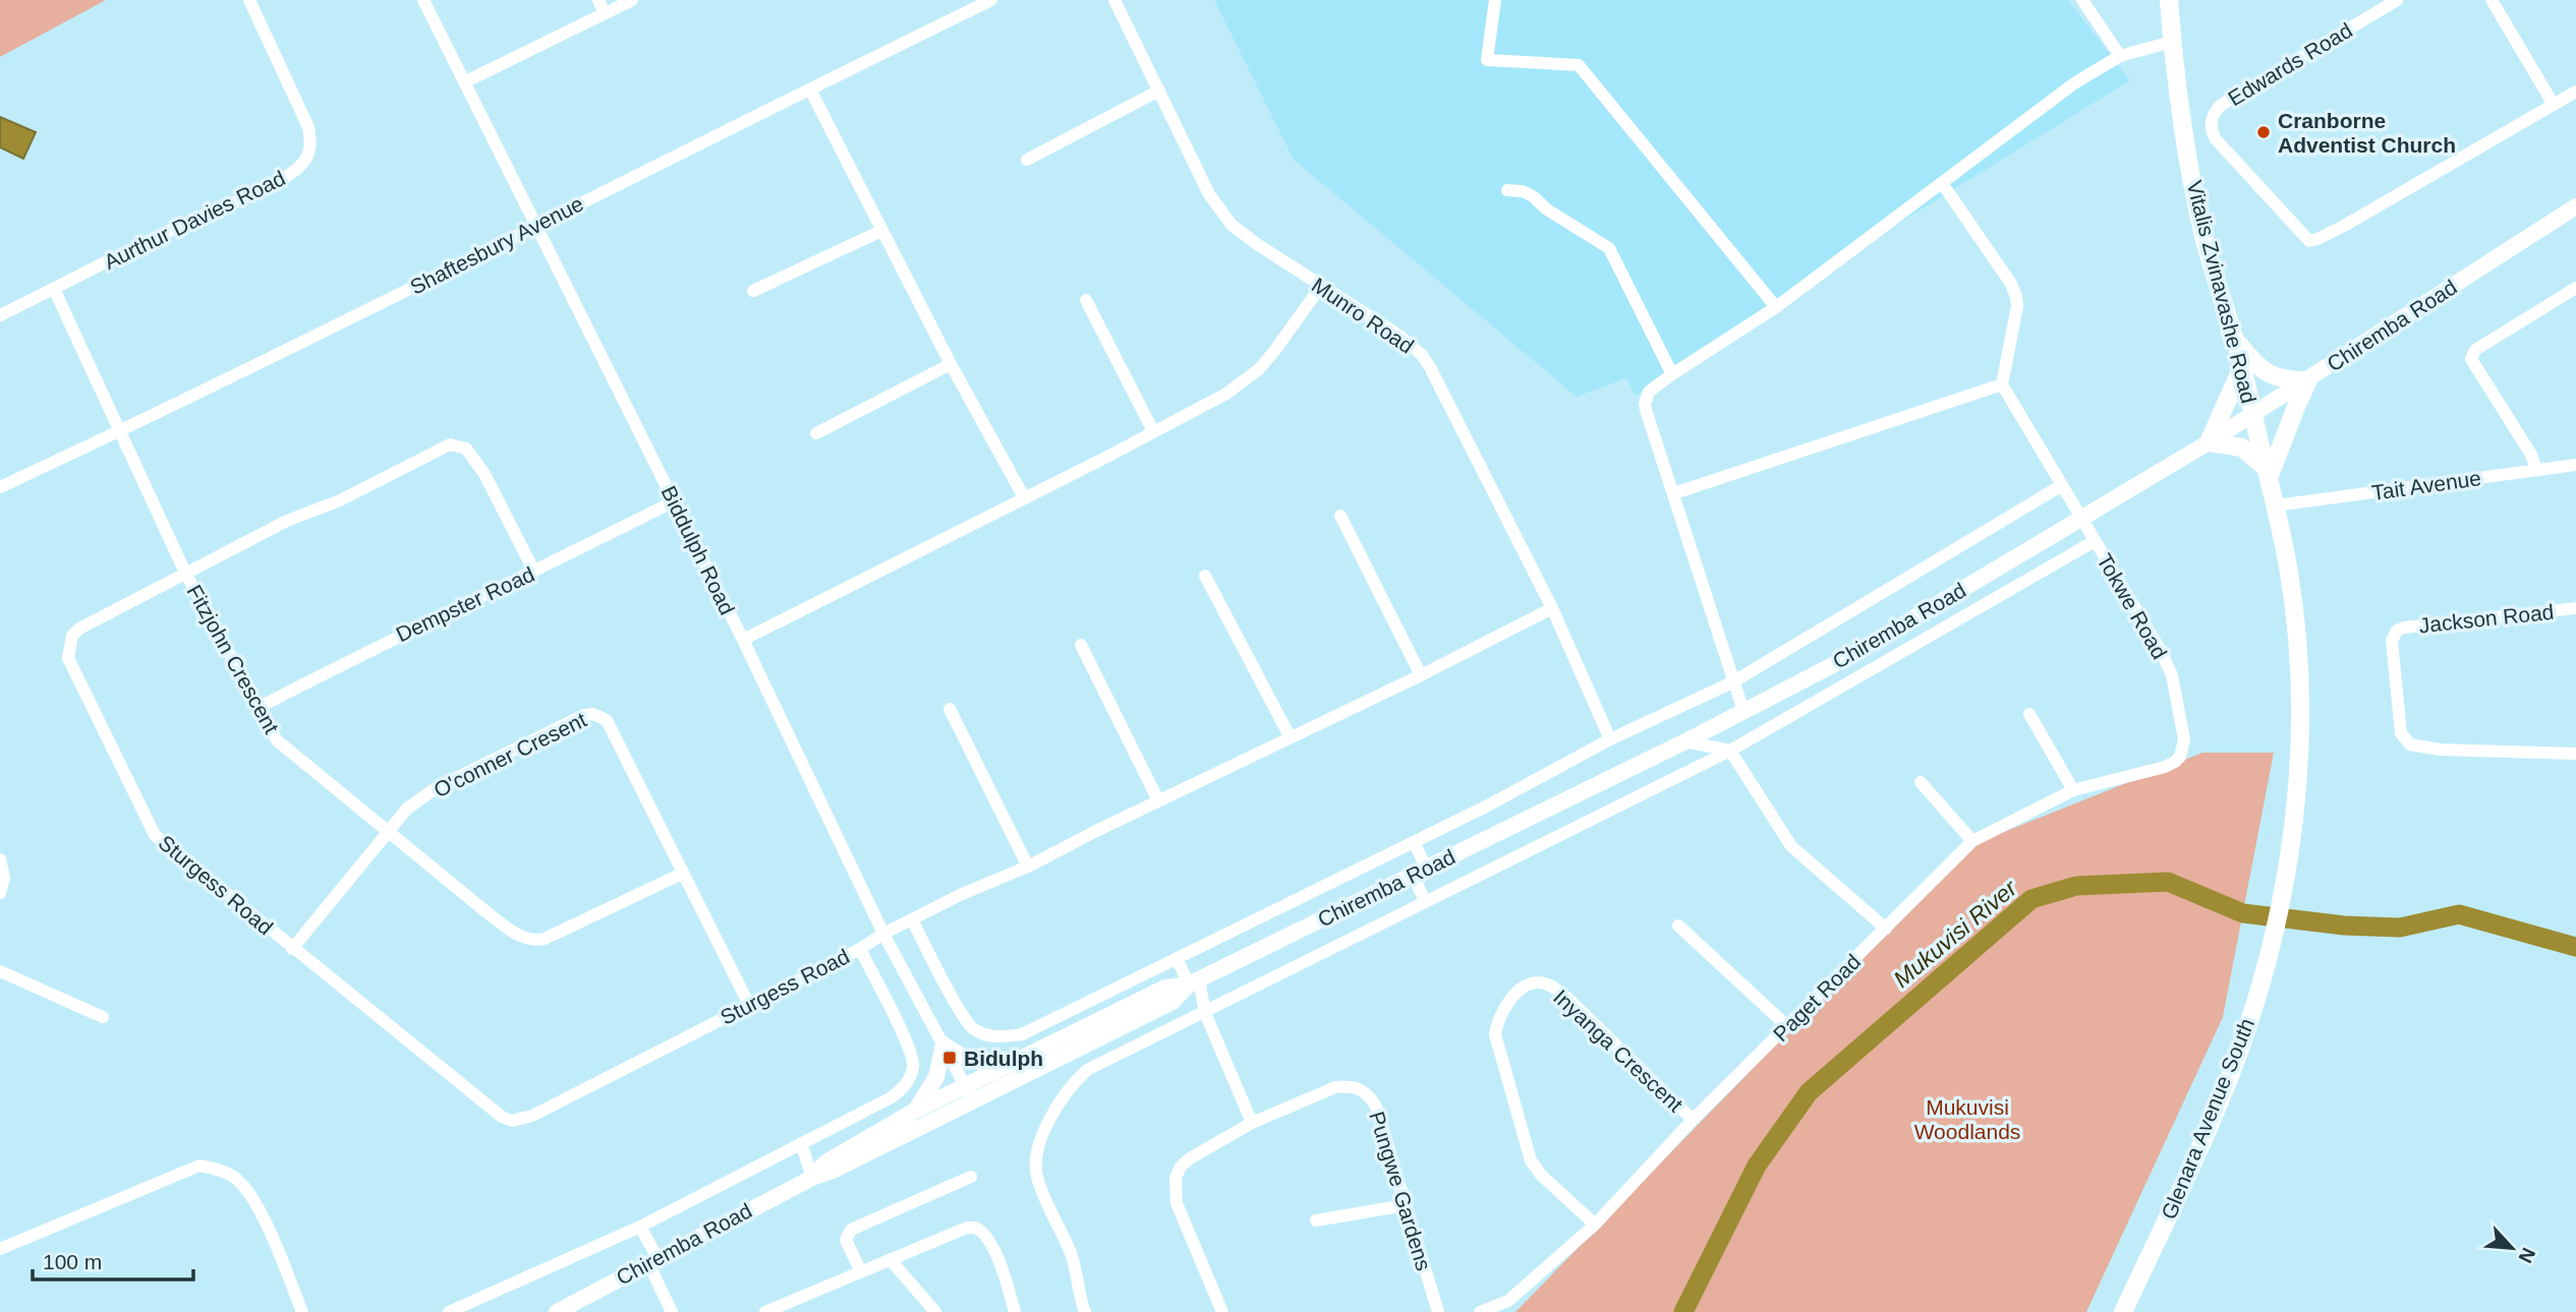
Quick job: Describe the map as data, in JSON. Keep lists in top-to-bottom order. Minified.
{"streets":{"main road":["Vitalis Zvinavashe Road","Chiremba Road","Glenara Avenue South"],"street":["Edwards Road","Aurthur Davies Road","Shaftesbury Avenue","Munro Road","Tait Avenue","Biddulph Road","Dempster Road","Tokwe Road","Jackson Road","Fitzjohn Crescent","O'conner Cresent","Sturgess Road","Paget Road","Inyanga Crescent","Pungwe Gardens"]},"crossings":[["Aurthur Davies Road","Fitzjohn Crescent"],["Shaftesbury Avenue","Biddulph Road"],["Shaftesbury Avenue","Fitzjohn Crescent"],["Vitalis Zvinavashe Road","Chiremba Road"],["Vitalis Zvinavashe Road","Glenara Avenue South"],["Munro Road","Sturgess Road"],["Chiremba Road","Biddulph Road"],["Chiremba Road","Tokwe Road"],["Chiremba Road","Glenara Avenue South"],["Tait Avenue","Glenara Avenue South"],["Biddulph Road","Dempster Road"],["Biddulph Road","Sturgess Road"],["Dempster Road","Fitzjohn Crescent"],["Dempster Road","Sturgess Road"],["Tokwe Road","Paget Road"],["Fitzjohn Crescent","O'conner Cresent"],["Fitzjohn Crescent","Sturgess Road"],["O'conner Cresent","Sturgess Road"],["Paget Road","Inyanga Crescent"]],"water":["Mukuvisi River"],"parks":["Mukuvisi Woodlands"],"places":{"other":["Cranborne Adventist Church"],"transit":["Bidulph"]},"scale_bar":"100 m","north":"bottom right"}
